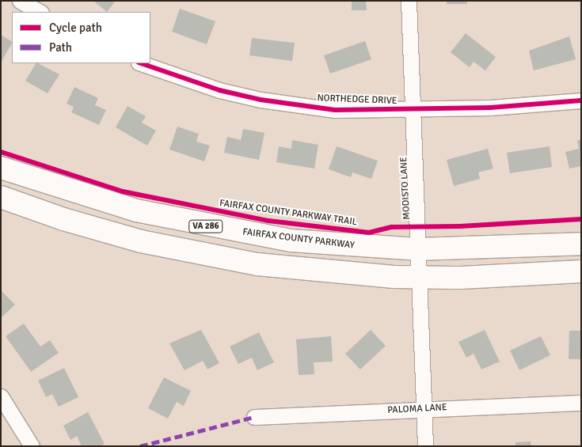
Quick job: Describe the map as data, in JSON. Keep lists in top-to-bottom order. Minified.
{"streets":{"highway":["VA 286","FAIRFAX COUNTY PARKWAY"],"street":["NORTHEDGE DRIVE","MODISTO LANE","PALOMA LANE"],"cycle path":["FAIRFAX COUNTY PARKWAY TRAIL"]},"crossings":[["NORTHEDGE DRIVE","MODISTO LANE"],["MODISTO LANE","FAIRFAX COUNTY PARKWAY"],["MODISTO LANE","PALOMA LANE"]],"legend":["Cycle path","Path"]}
